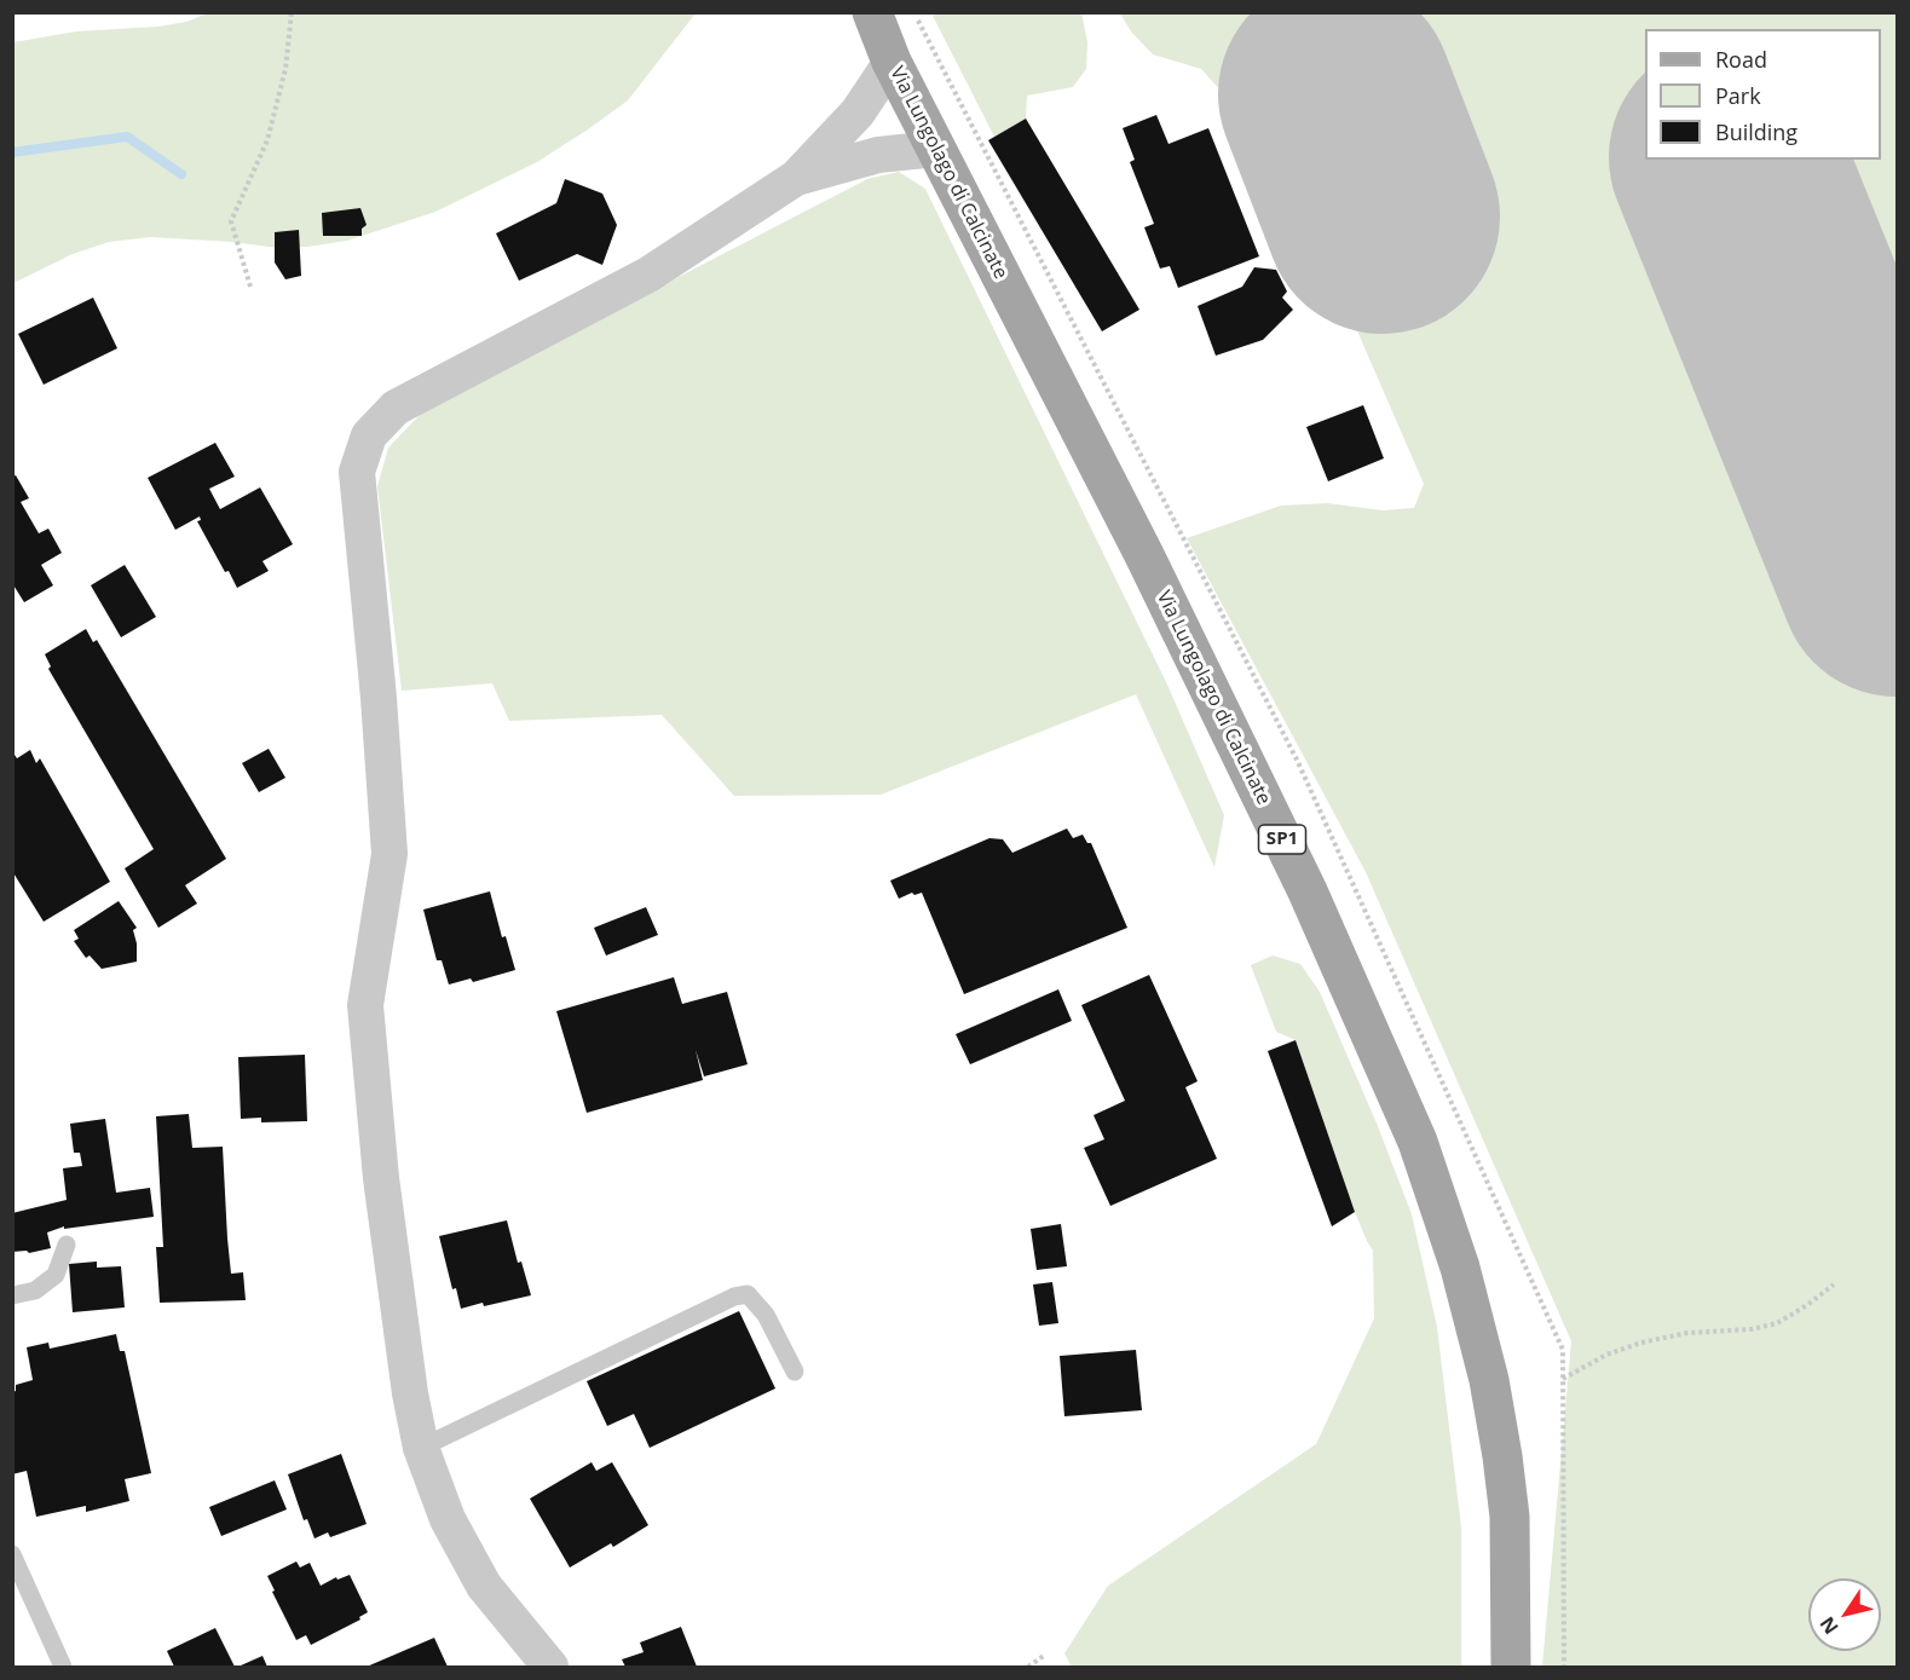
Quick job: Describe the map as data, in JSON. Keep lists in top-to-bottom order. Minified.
{"streets":{"main road":["Via Lungolago di Calcinate","SP1"]},"legend":["Road","Park","Building"],"north":"bottom left"}
